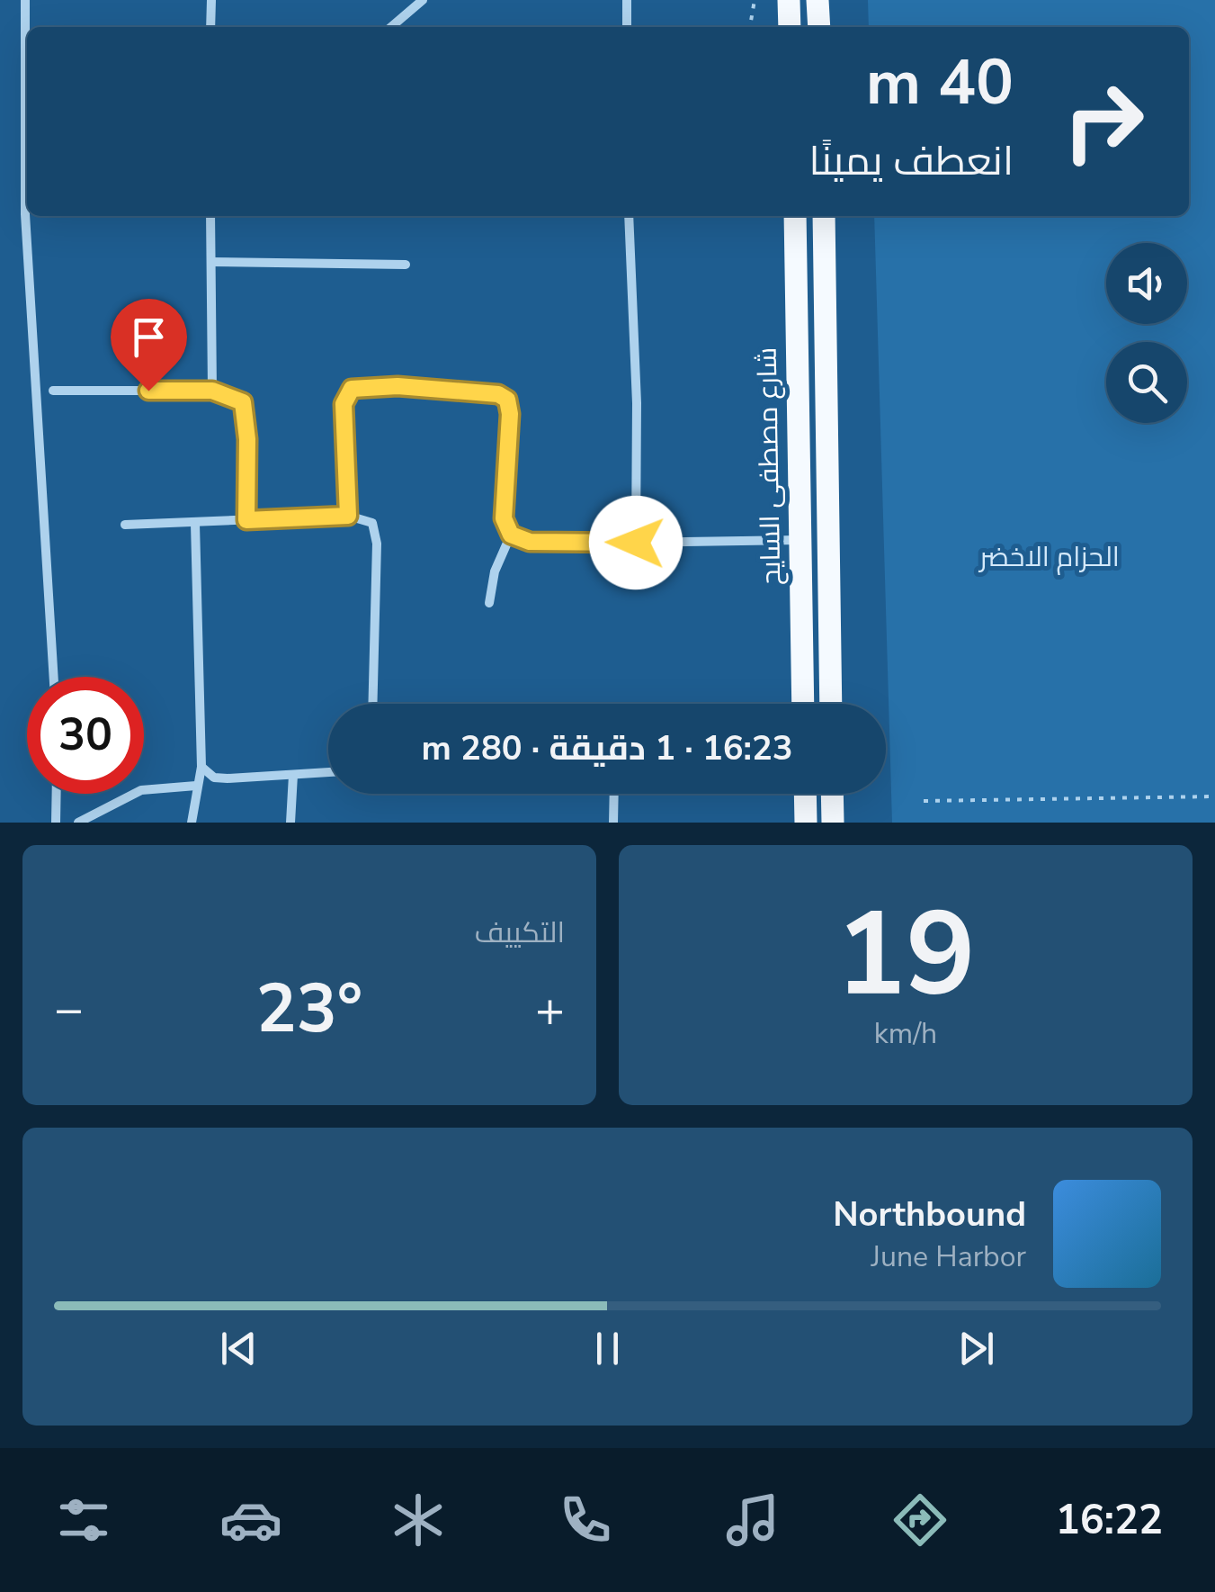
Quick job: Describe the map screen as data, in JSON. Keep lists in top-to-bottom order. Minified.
{"streets":{"main road":["شارع مصطفى السايح"]},"parks":["الحزام الاخضر"],"page":{"turn":["40 m","انعطف يمينًا"],"limit":"30","trip":"16:23 · 1 دقيقة · 280 m","tile":[["19","km/h"],"التكييف"],"heat":["−","23°","+"],"song":["Northbound","June Harbor"],"tabs":"16:22"}}
